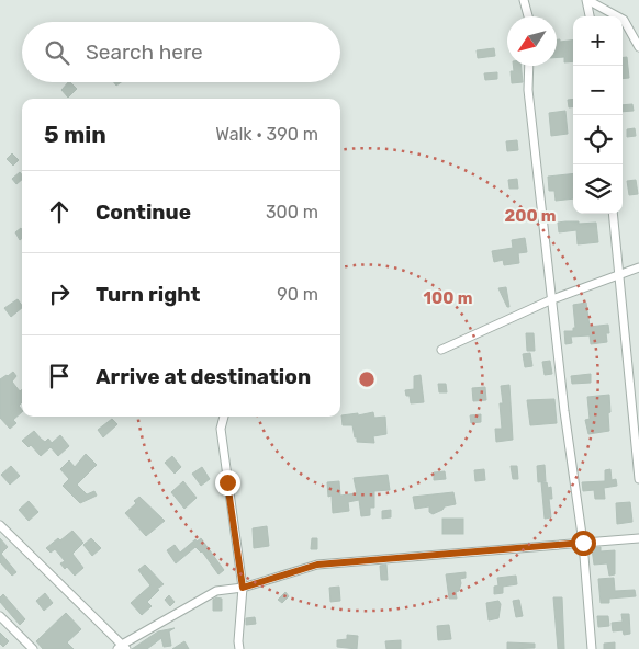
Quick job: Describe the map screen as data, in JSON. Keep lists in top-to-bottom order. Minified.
{"north":"bottom left","page":{"map_buttons":["+","−"],"search":"Search here","heading":["5 min","Walk · 390 m"],"list":[["Continue","300 m"],["Turn right","90 m"],"Arrive at destination"]},"rings":["200 m","100 m"]}
